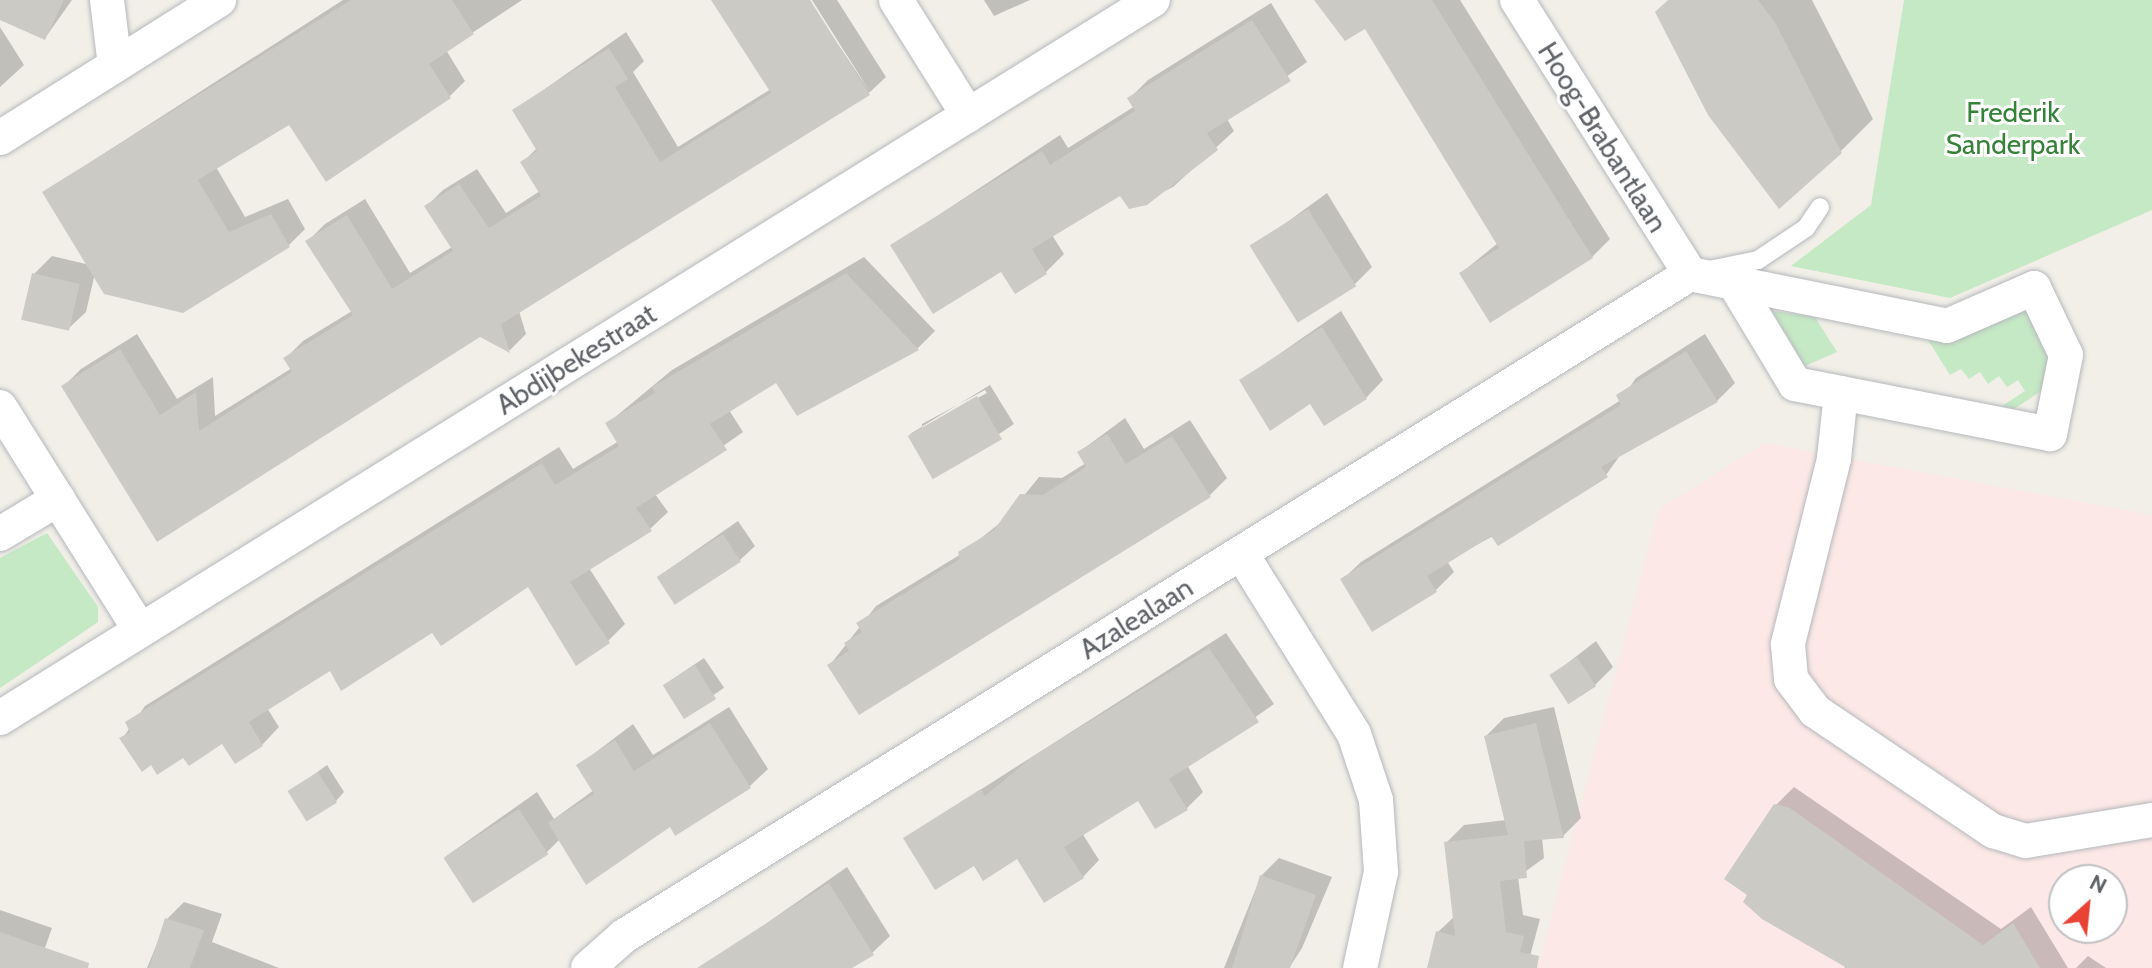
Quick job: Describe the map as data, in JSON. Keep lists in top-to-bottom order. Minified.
{"streets":{"street":["Hoog-Brabantlaan","Abdijbekestraat","Azalealaan"]},"crossings":[["Hoog-Brabantlaan","Azalealaan"]],"parks":["Frederik Sanderpark"],"north":"top right"}
